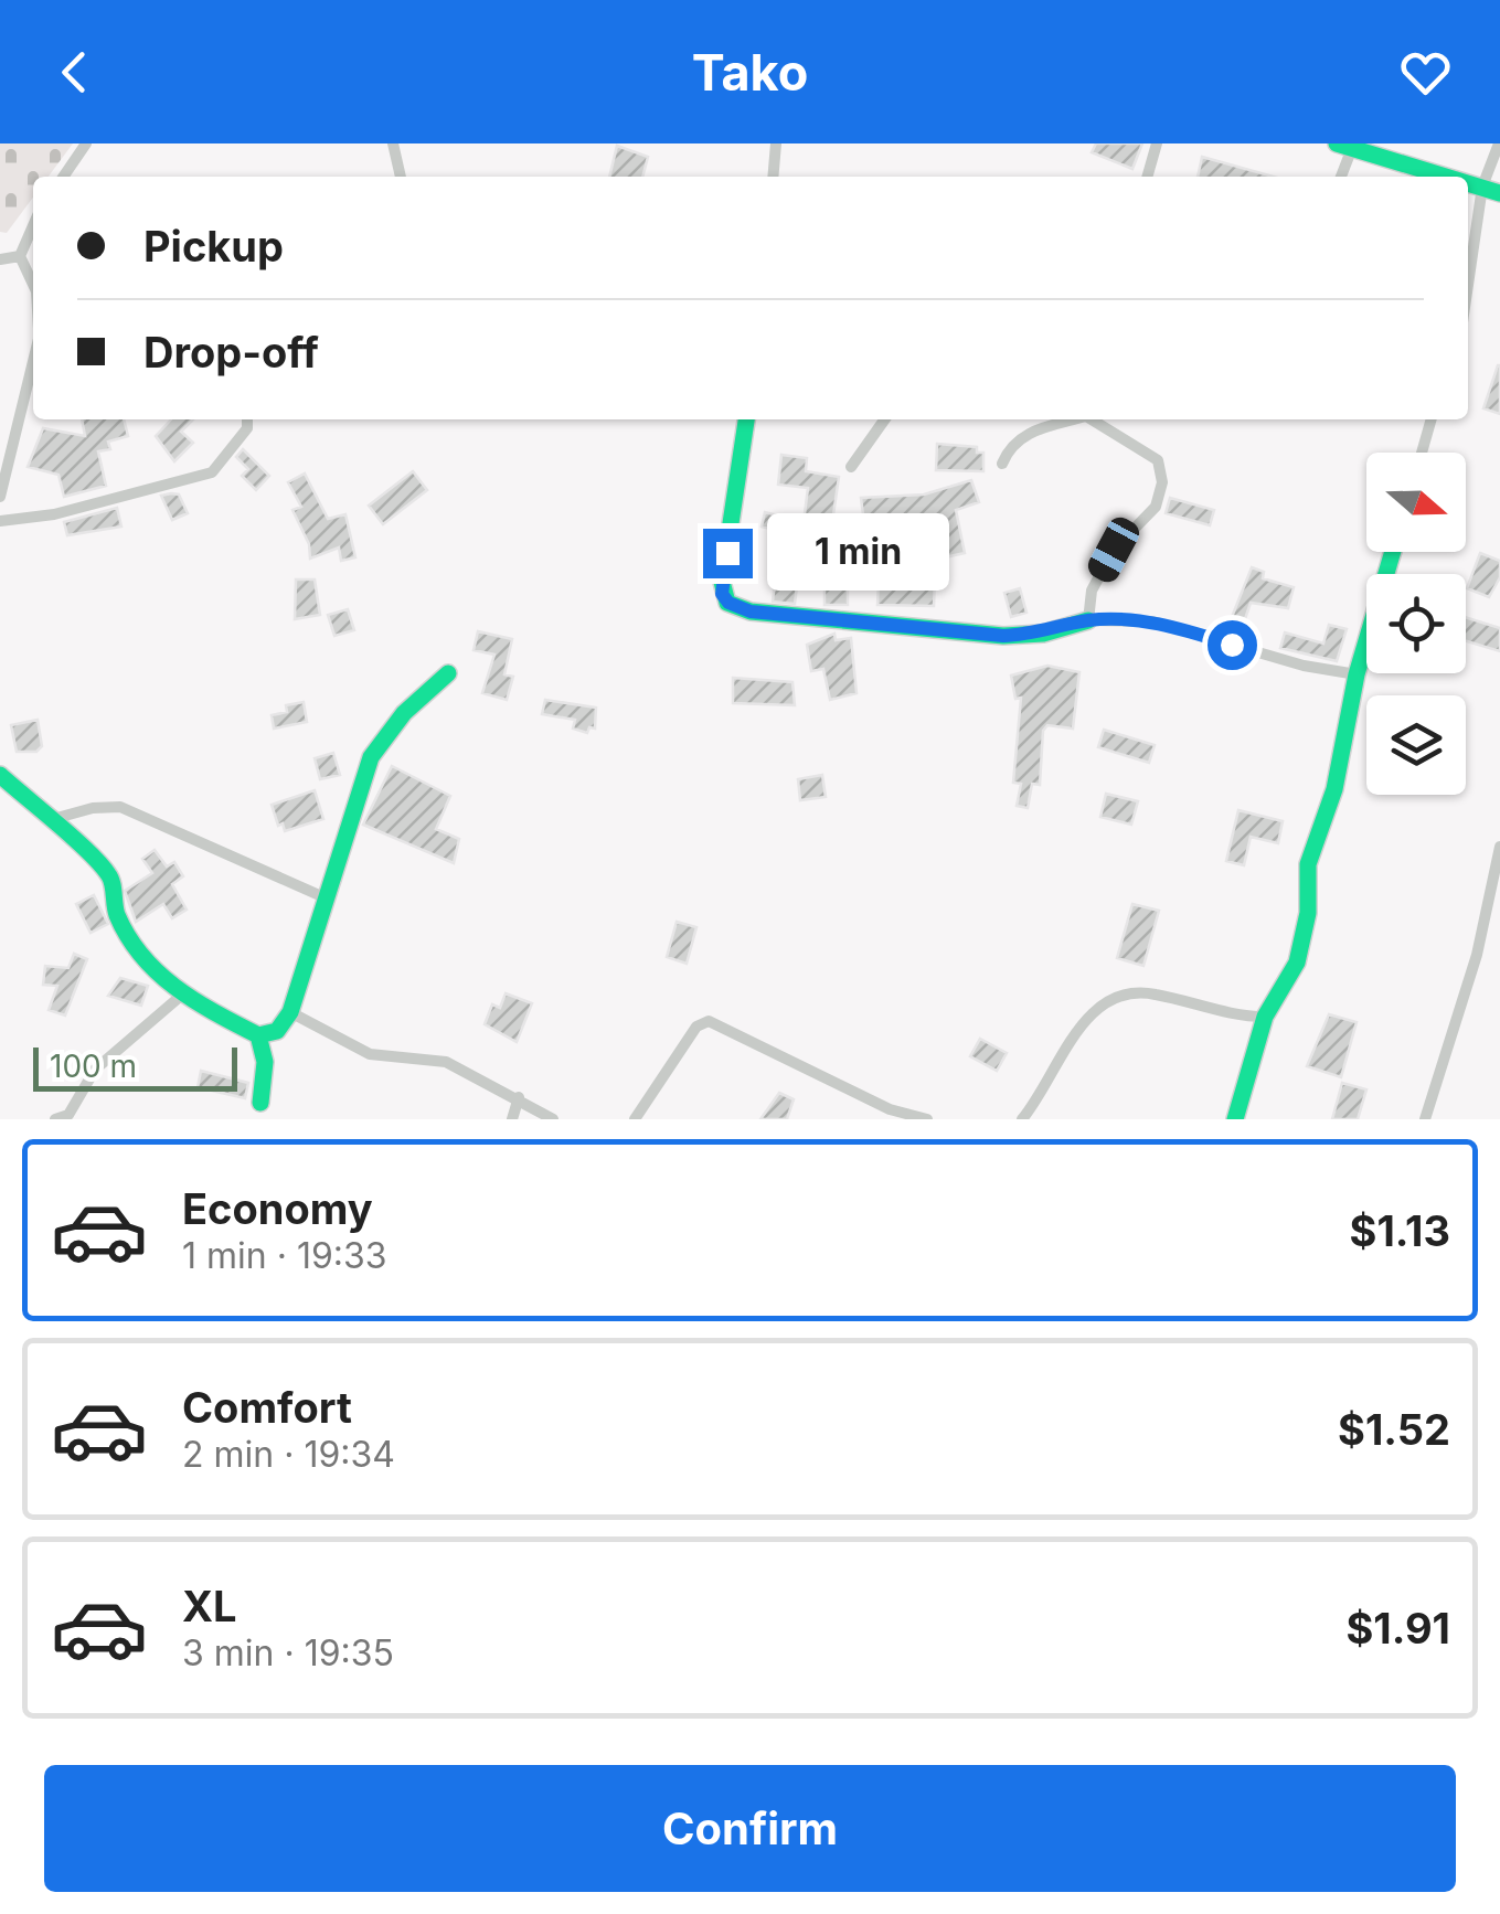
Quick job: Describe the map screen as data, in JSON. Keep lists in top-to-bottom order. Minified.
{"scale_bar":"100 m","north":"right","page":{"header":"Tako","banner":["Pickup","Drop-off"],"bubble":"1 min","scale":"100 m","list":[{"name":"Economy","note":"1 min · 19:33","value":"$1.13"},{"name":"Comfort","note":"2 min · 19:34","value":"$1.52"},{"name":"XL","note":"3 min · 19:35","value":"$1.91"}],"buttons":"Confirm"}}
